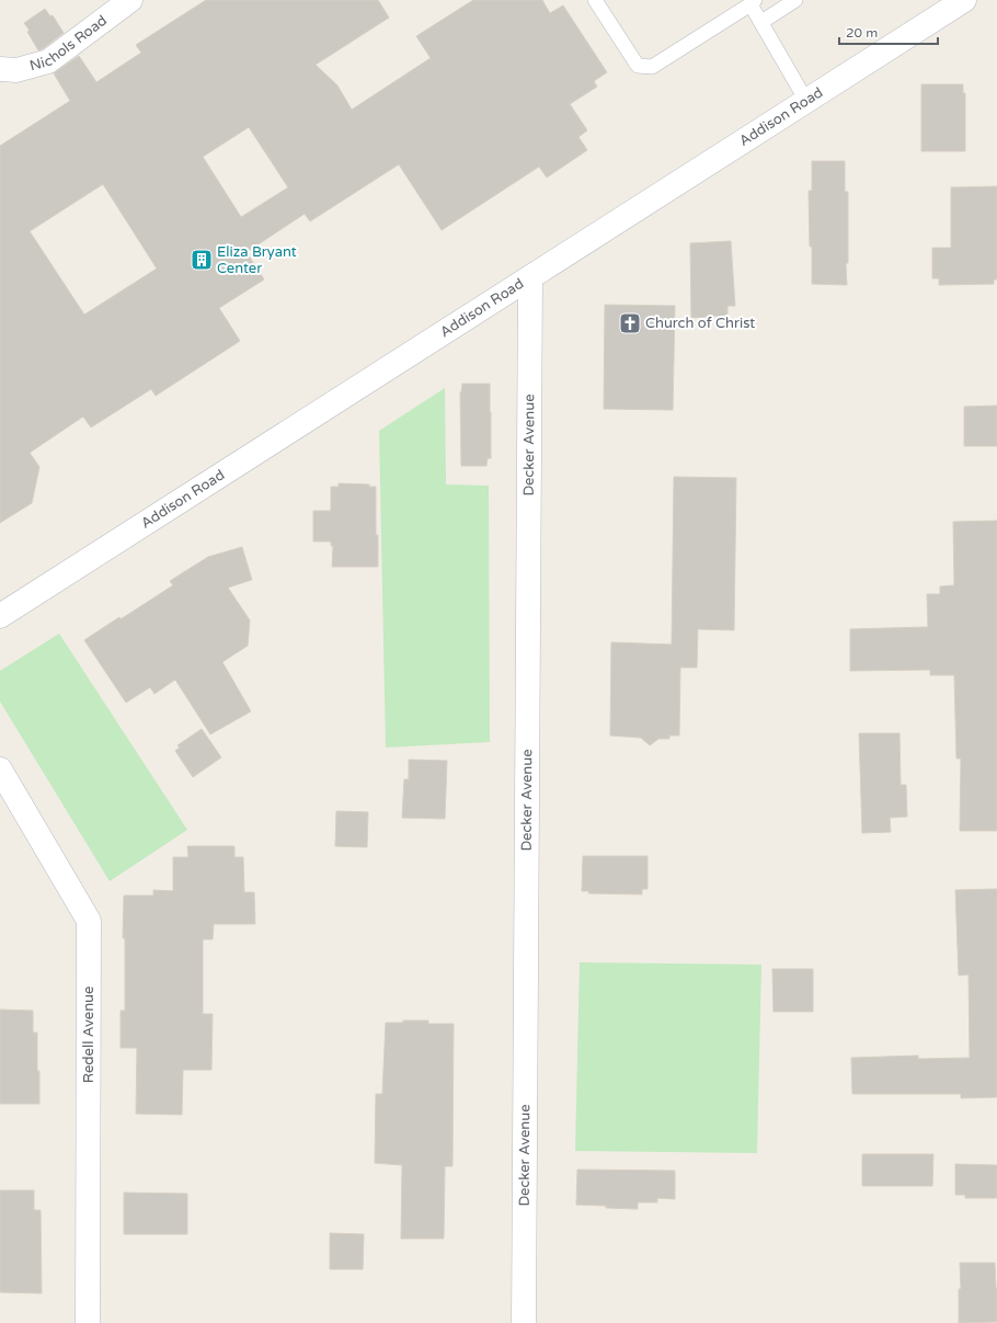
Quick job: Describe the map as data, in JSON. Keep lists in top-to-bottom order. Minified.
{"streets":{"street":["Nichols Road","Addison Road","Decker Avenue","Redell Avenue"]},"crossings":[["Addison Road","Decker Avenue"]],"places":{"building":["Eliza Bryant Center"],"church":["Church of Christ"]},"scale_bar":"20 m"}
